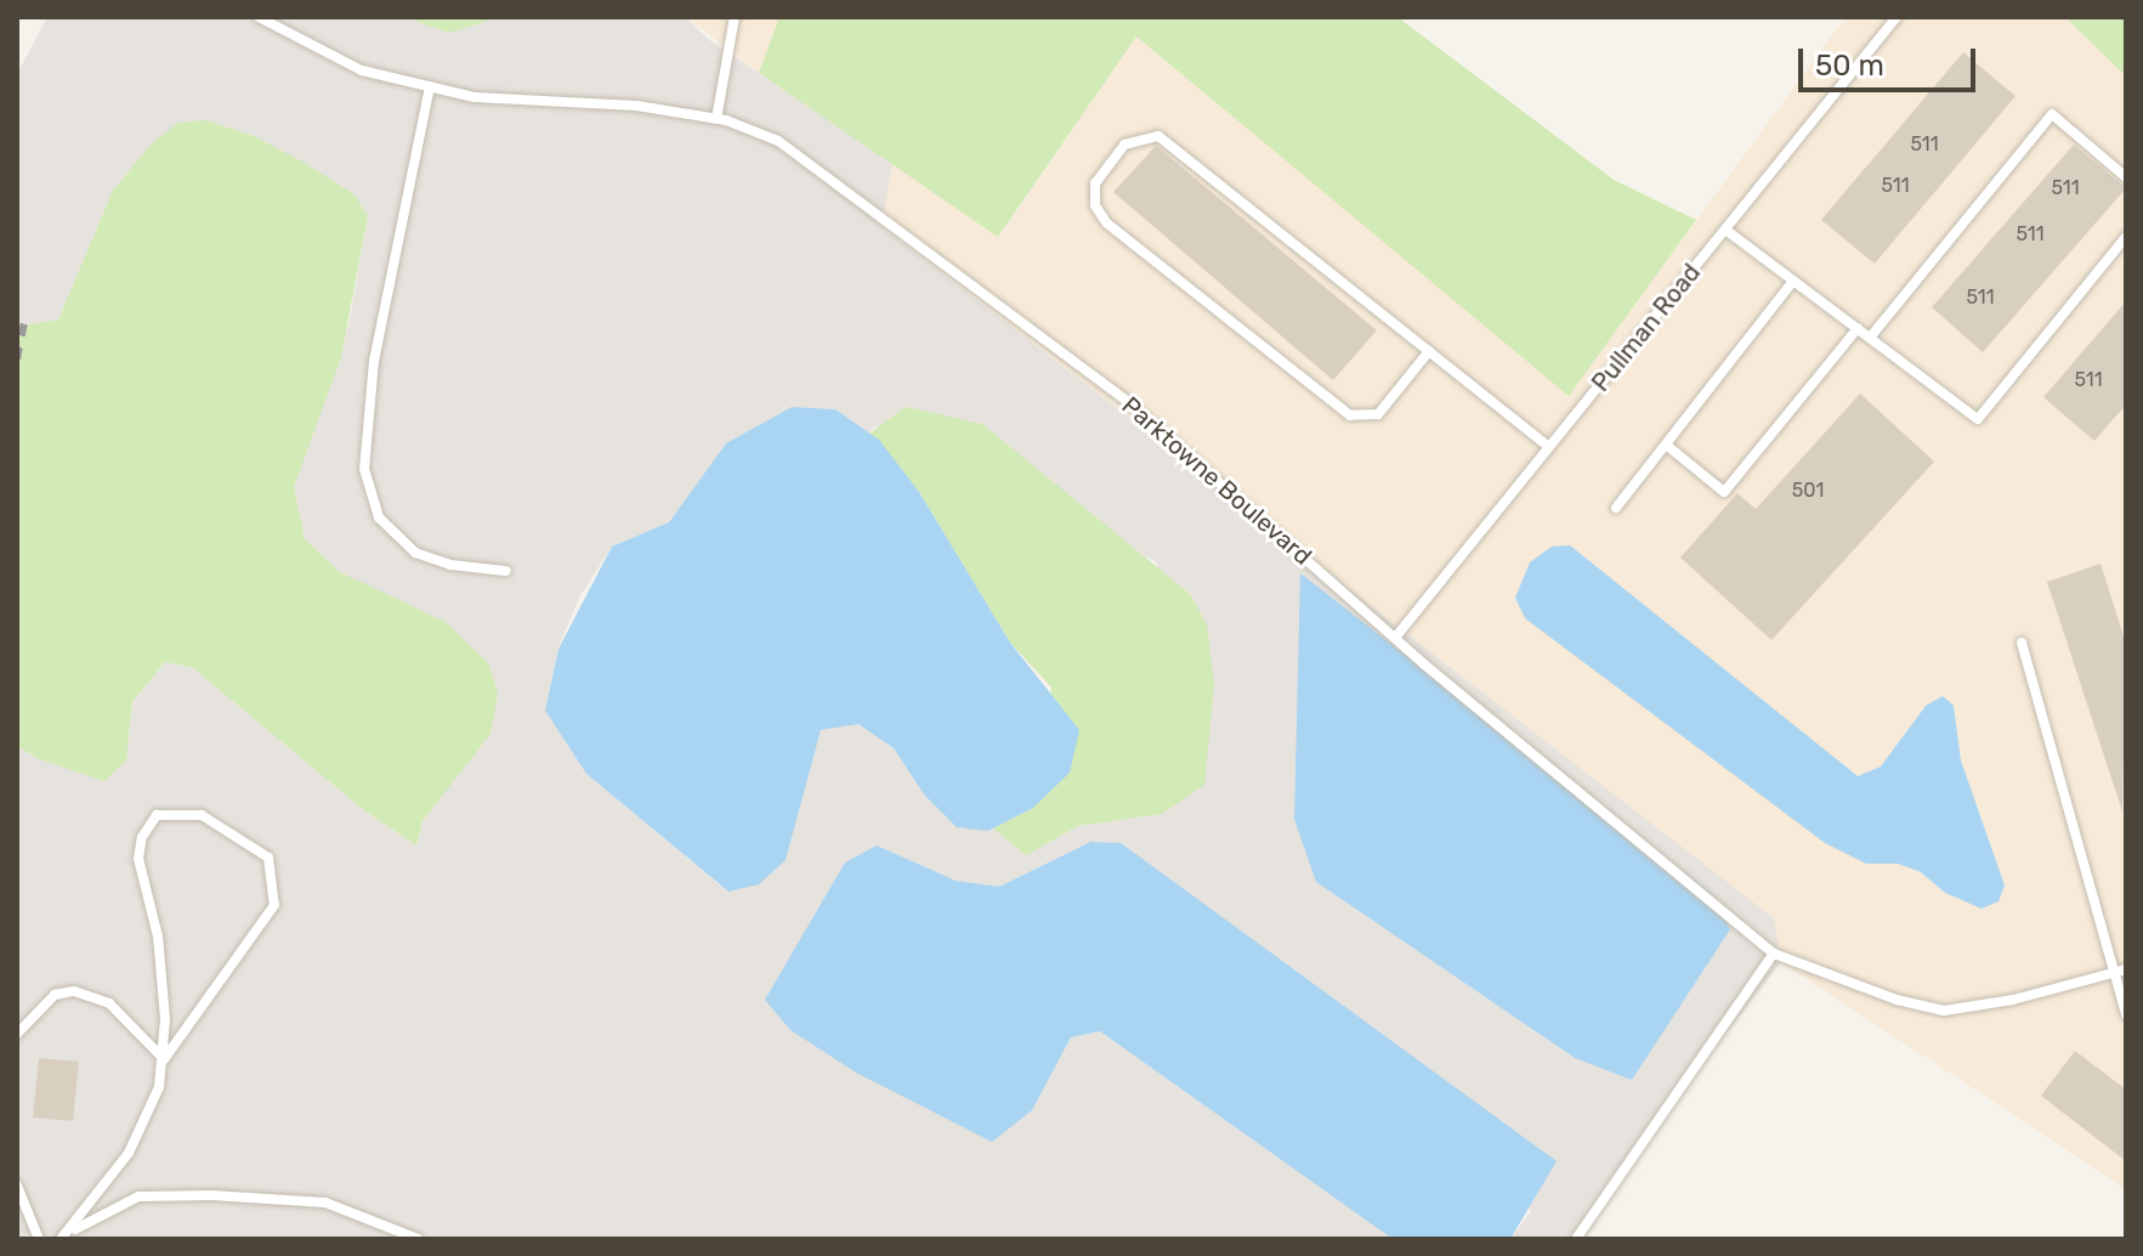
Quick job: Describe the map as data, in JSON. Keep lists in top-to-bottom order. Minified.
{"streets":{"lane":["Pullman Road","Parktowne Boulevard"]},"crossings":[["Pullman Road","Parktowne Boulevard"]],"house_numbers":["511","511","511","511","511","511","501"],"scale_bar":"50 m"}
